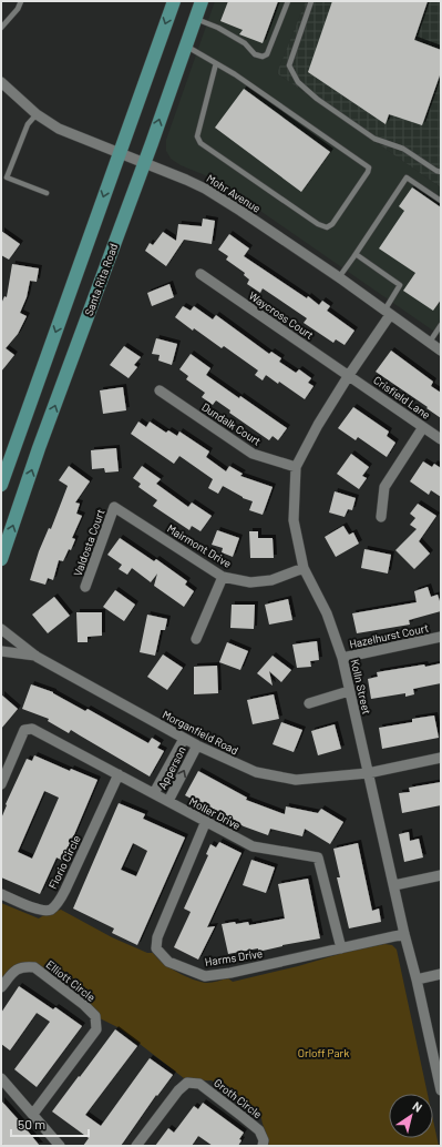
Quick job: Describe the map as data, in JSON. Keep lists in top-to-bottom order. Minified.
{"streets":{"main road":["Santa Rita Road"],"street":["Mohr Avenue","Waycross Court","Crisfield Lane","Dundalk Court","Valdosta Court","Mairmont Drive","Hazelhurst Court","Kolln Street","Morganfield Road","Apperson","Moller Drive","Fiorio Circle","Harms Drive","Elliott Circle","Groth Circle"]},"crossings":[["Mohr Avenue","Santa Rita Road"],["Mohr Avenue","Kolln Street"],["Waycross Court","Crisfield Lane"],["Waycross Court","Kolln Street"],["Crisfield Lane","Kolln Street"],["Dundalk Court","Kolln Street"],["Valdosta Court","Mairmont Drive"],["Mairmont Drive","Kolln Street"],["Hazelhurst Court","Kolln Street"],["Kolln Street","Morganfield Road"],["Kolln Street","Harms Drive"],["Morganfield Road","Apperson"],["Apperson","Moller Drive"],["Moller Drive","Fiorio Circle"],["Moller Drive","Harms Drive"]],"parks":["Orloff Park"],"scale_bar":"50 m","north":"top right"}
